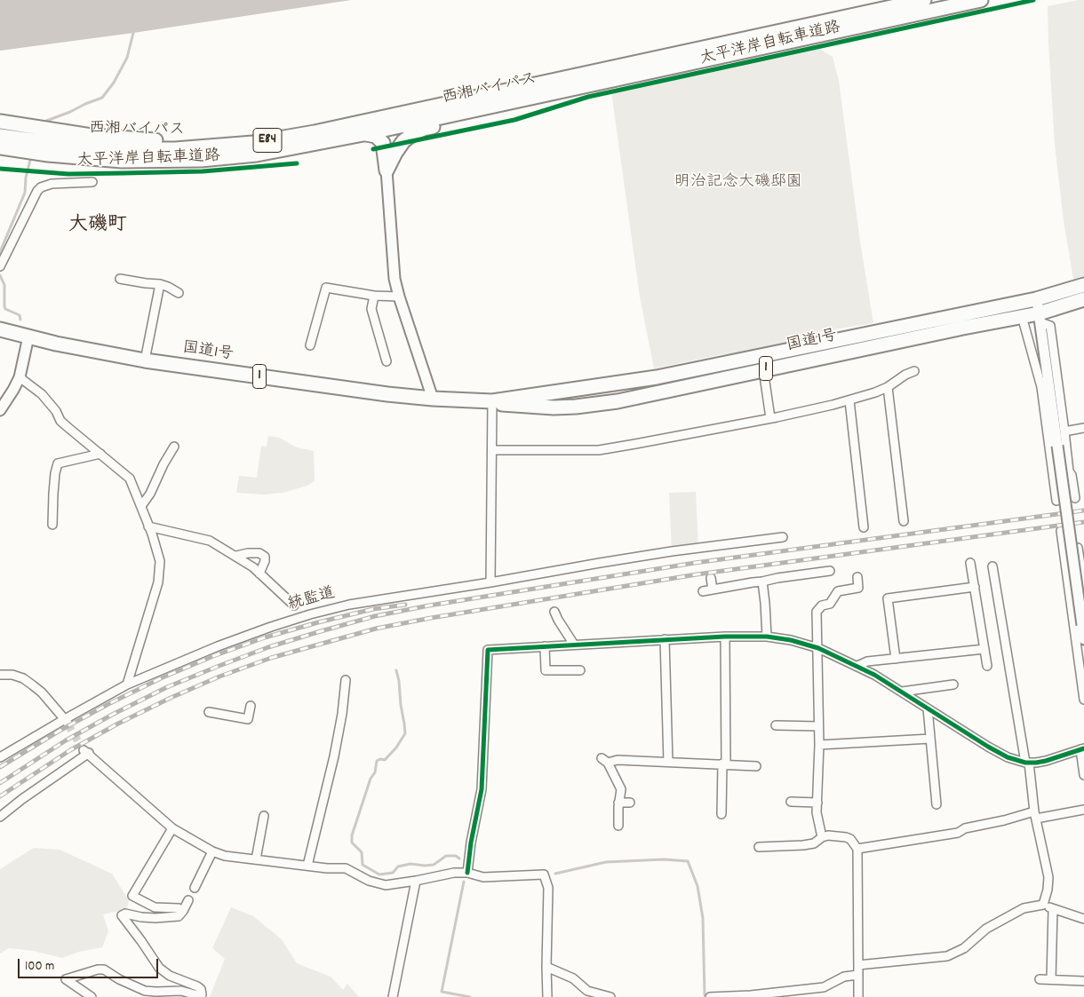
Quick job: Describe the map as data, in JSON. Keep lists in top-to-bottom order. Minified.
{"streets":{"highway":["西湘バイパス","E84","国道1号","1"],"street":["統監道"],"cycle path":["太平洋岸自転車道路"]},"districts":["大磯町"],"parks":["明治記念大磯邸園"],"scale_bar":"100 m"}
